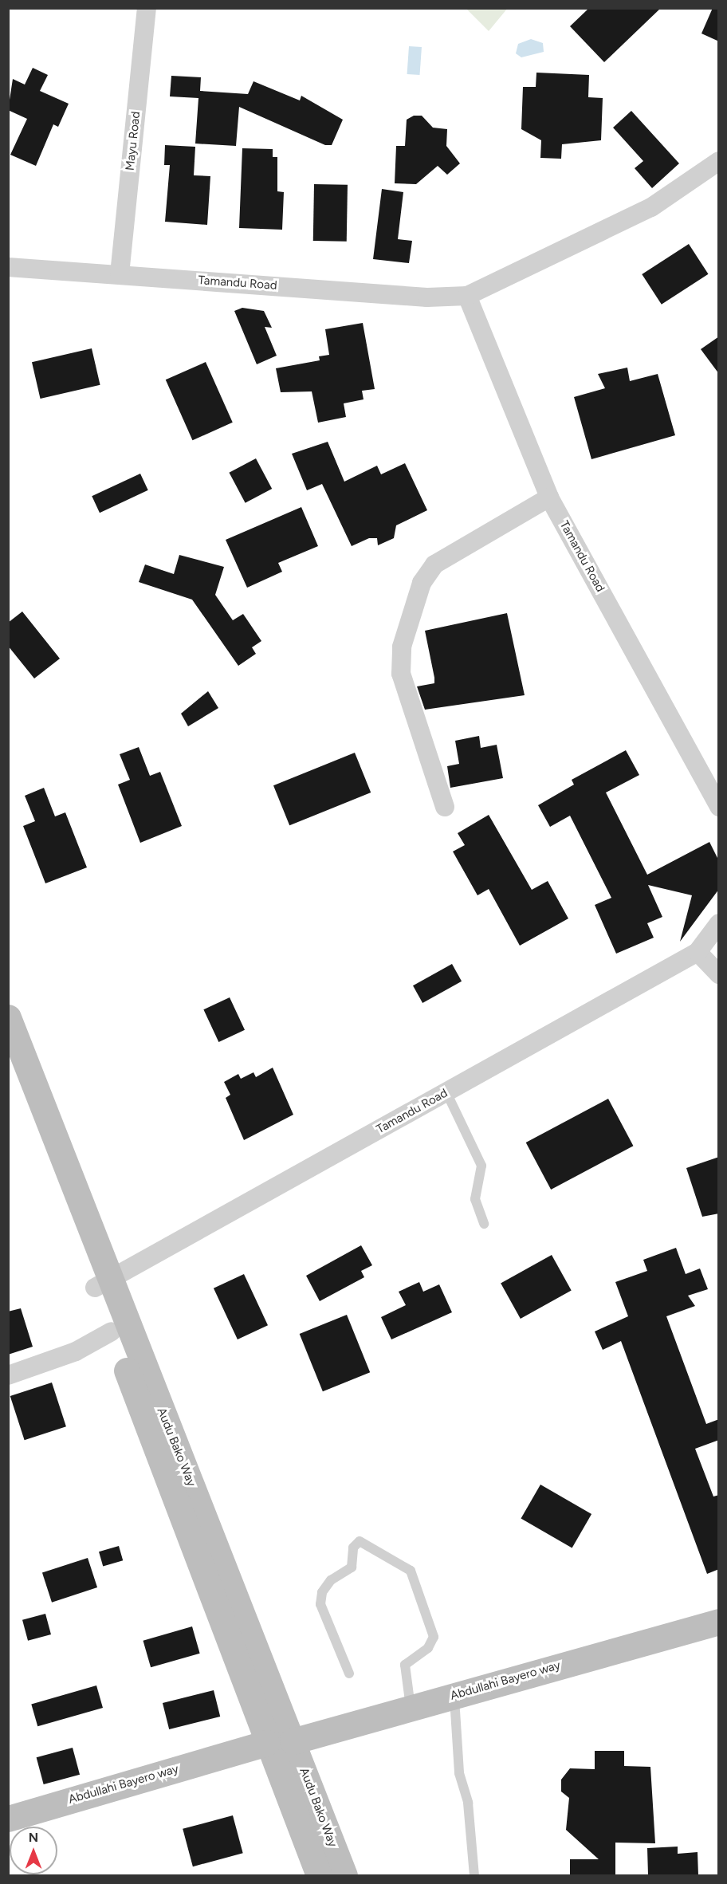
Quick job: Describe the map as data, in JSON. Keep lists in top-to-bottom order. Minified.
{"streets":{"main road":["Audu Bako Way","Abdullahi Bayero way"],"street":["Mayu Road","Tamandu Road"]},"crossings":[["Mayu Road","Tamandu Road"],["Tamandu Road","Audu Bako Way"],["Audu Bako Way","Abdullahi Bayero way"]],"north":"top"}
